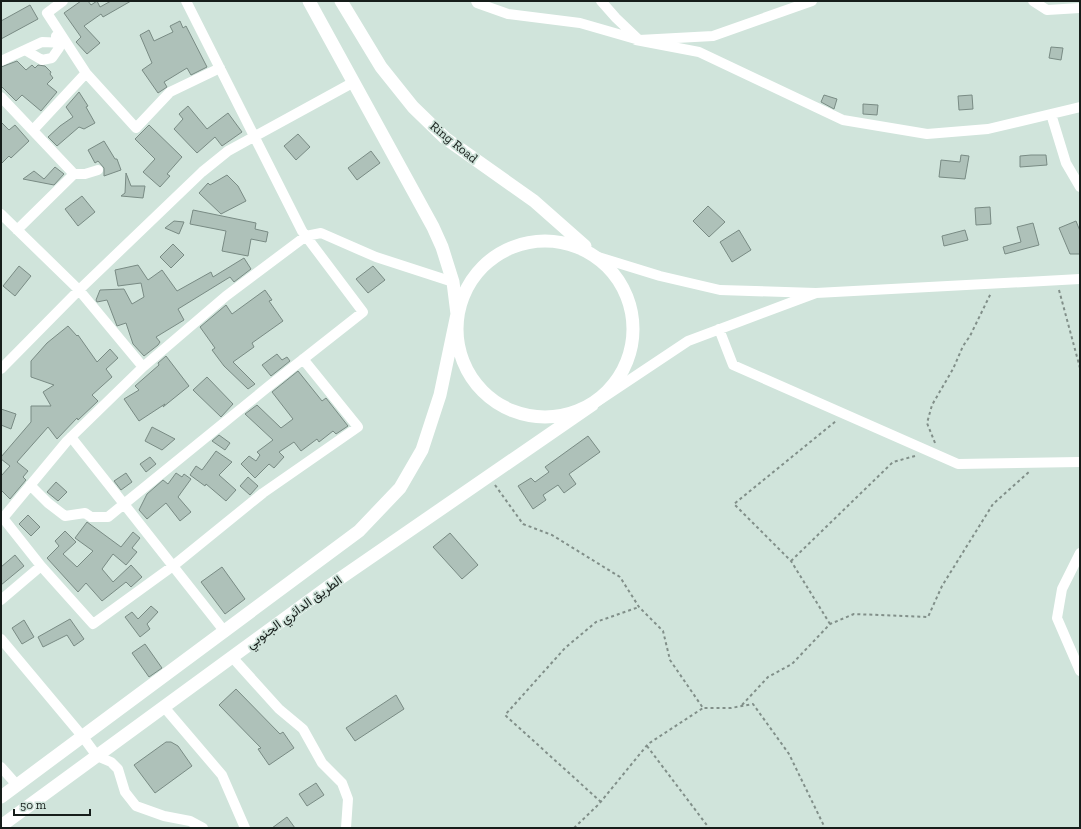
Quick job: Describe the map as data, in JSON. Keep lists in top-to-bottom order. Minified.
{"streets":{"main road":["Ring Road","الطريق الدائري الجنوبي"]},"crossings":[["Ring Road","الطريق الدائري الجنوبي"]],"scale_bar":"50 m"}
